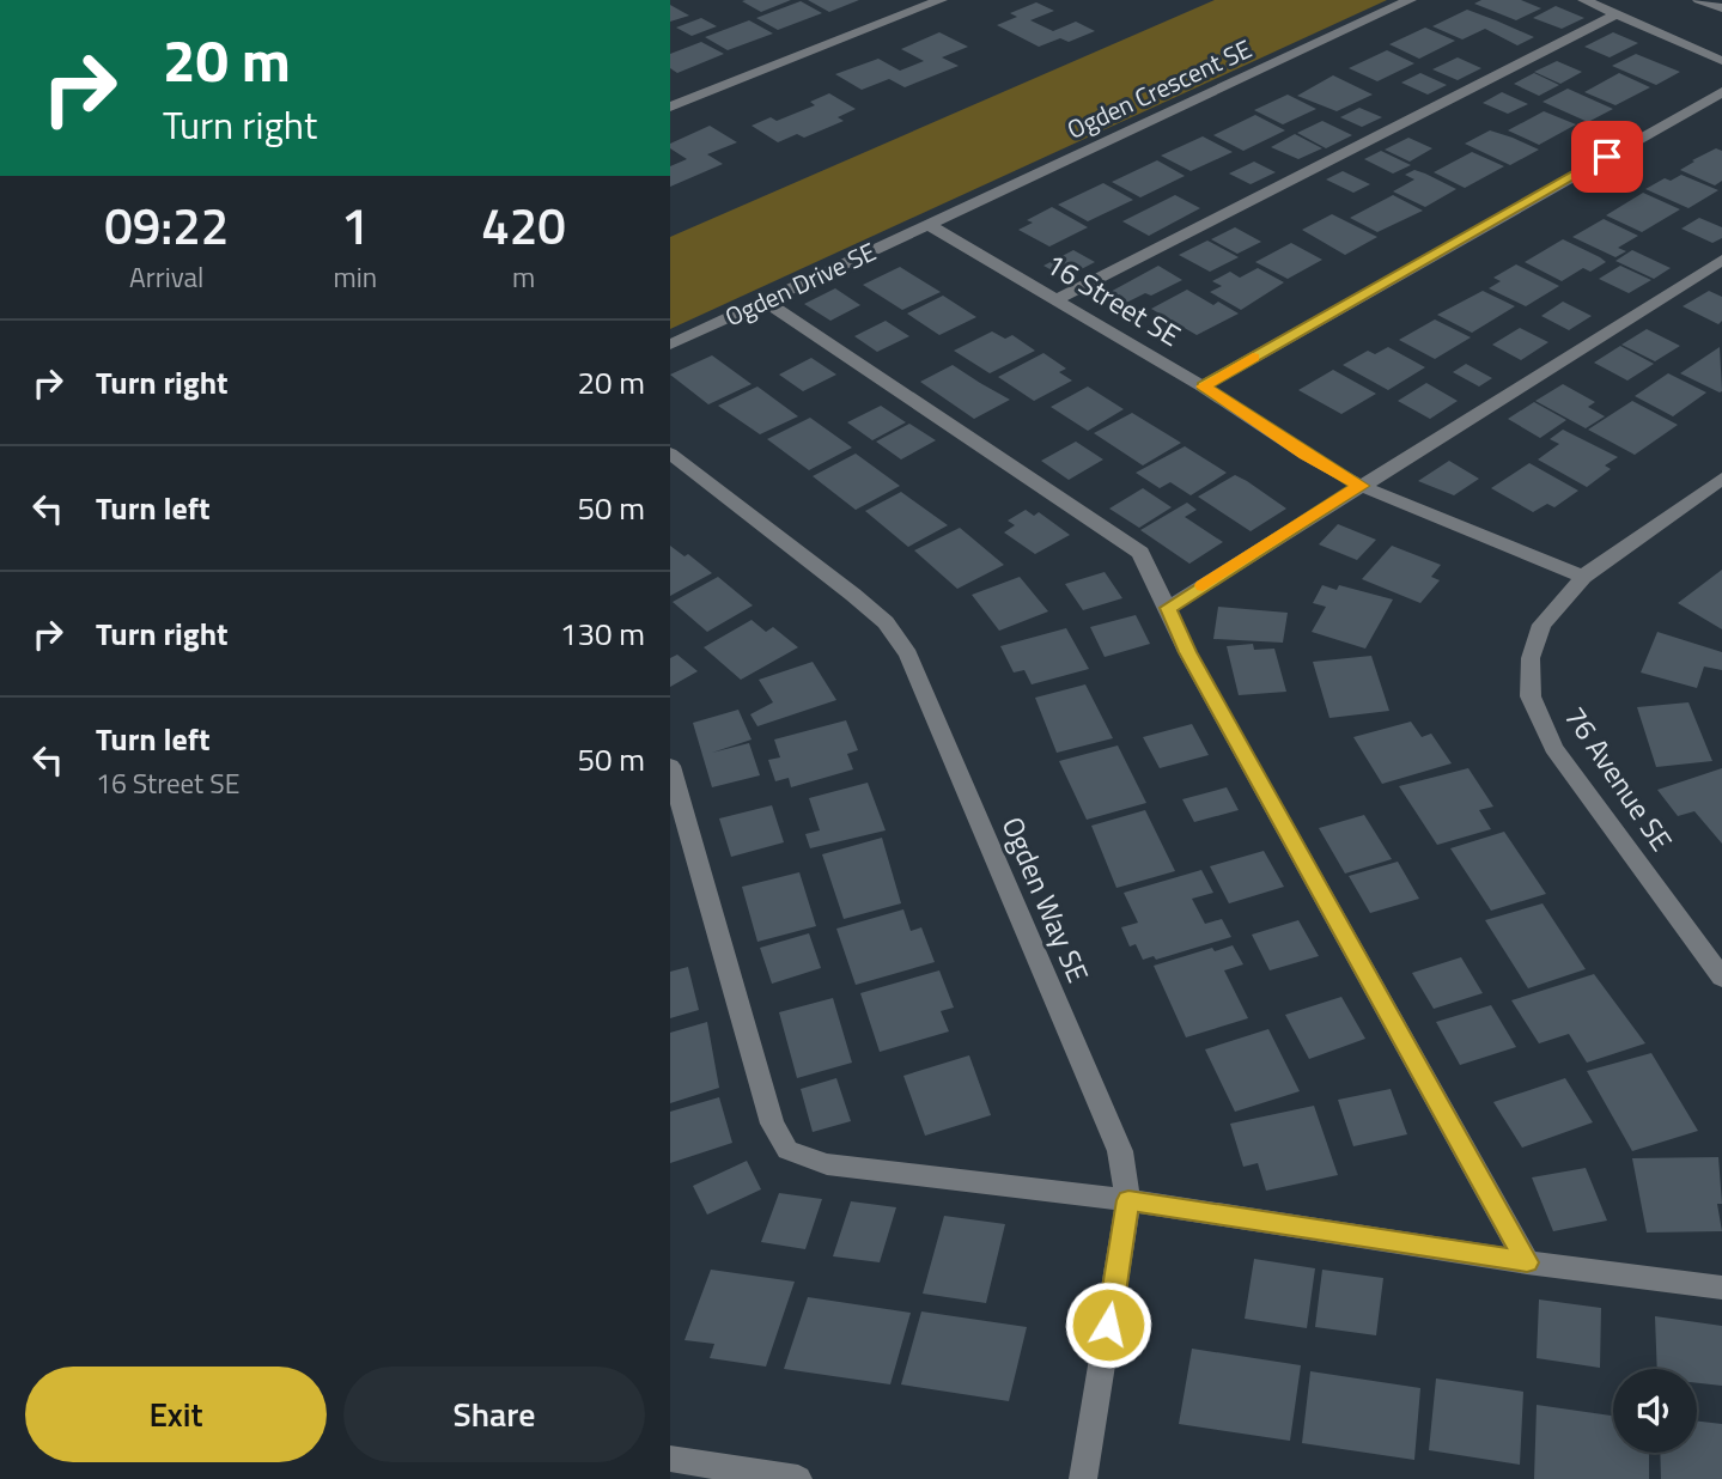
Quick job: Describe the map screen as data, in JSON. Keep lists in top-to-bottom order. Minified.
{"streets":{"street":["Ogden Crescent SE","Ogden Drive SE","16 Street SE","76 Avenue SE","Ogden Way SE"]},"crossings":[["Ogden Crescent SE","Ogden Drive SE"],["Ogden Crescent SE","16 Street SE"],["Ogden Drive SE","16 Street SE"],["16 Street SE","76 Avenue SE"]],"page":{"turn":["20 m","Turn right"],"eta":["09:22","Arrival","1","min","420","m"],"list":[{"name":"Turn right","value":"20 m"},{"name":"Turn left","value":"50 m"},{"name":"Turn right","value":"130 m"},{"name":"Turn left","note":"16 Street SE","value":"50 m"}],"buttons":["Exit","Share"]}}
